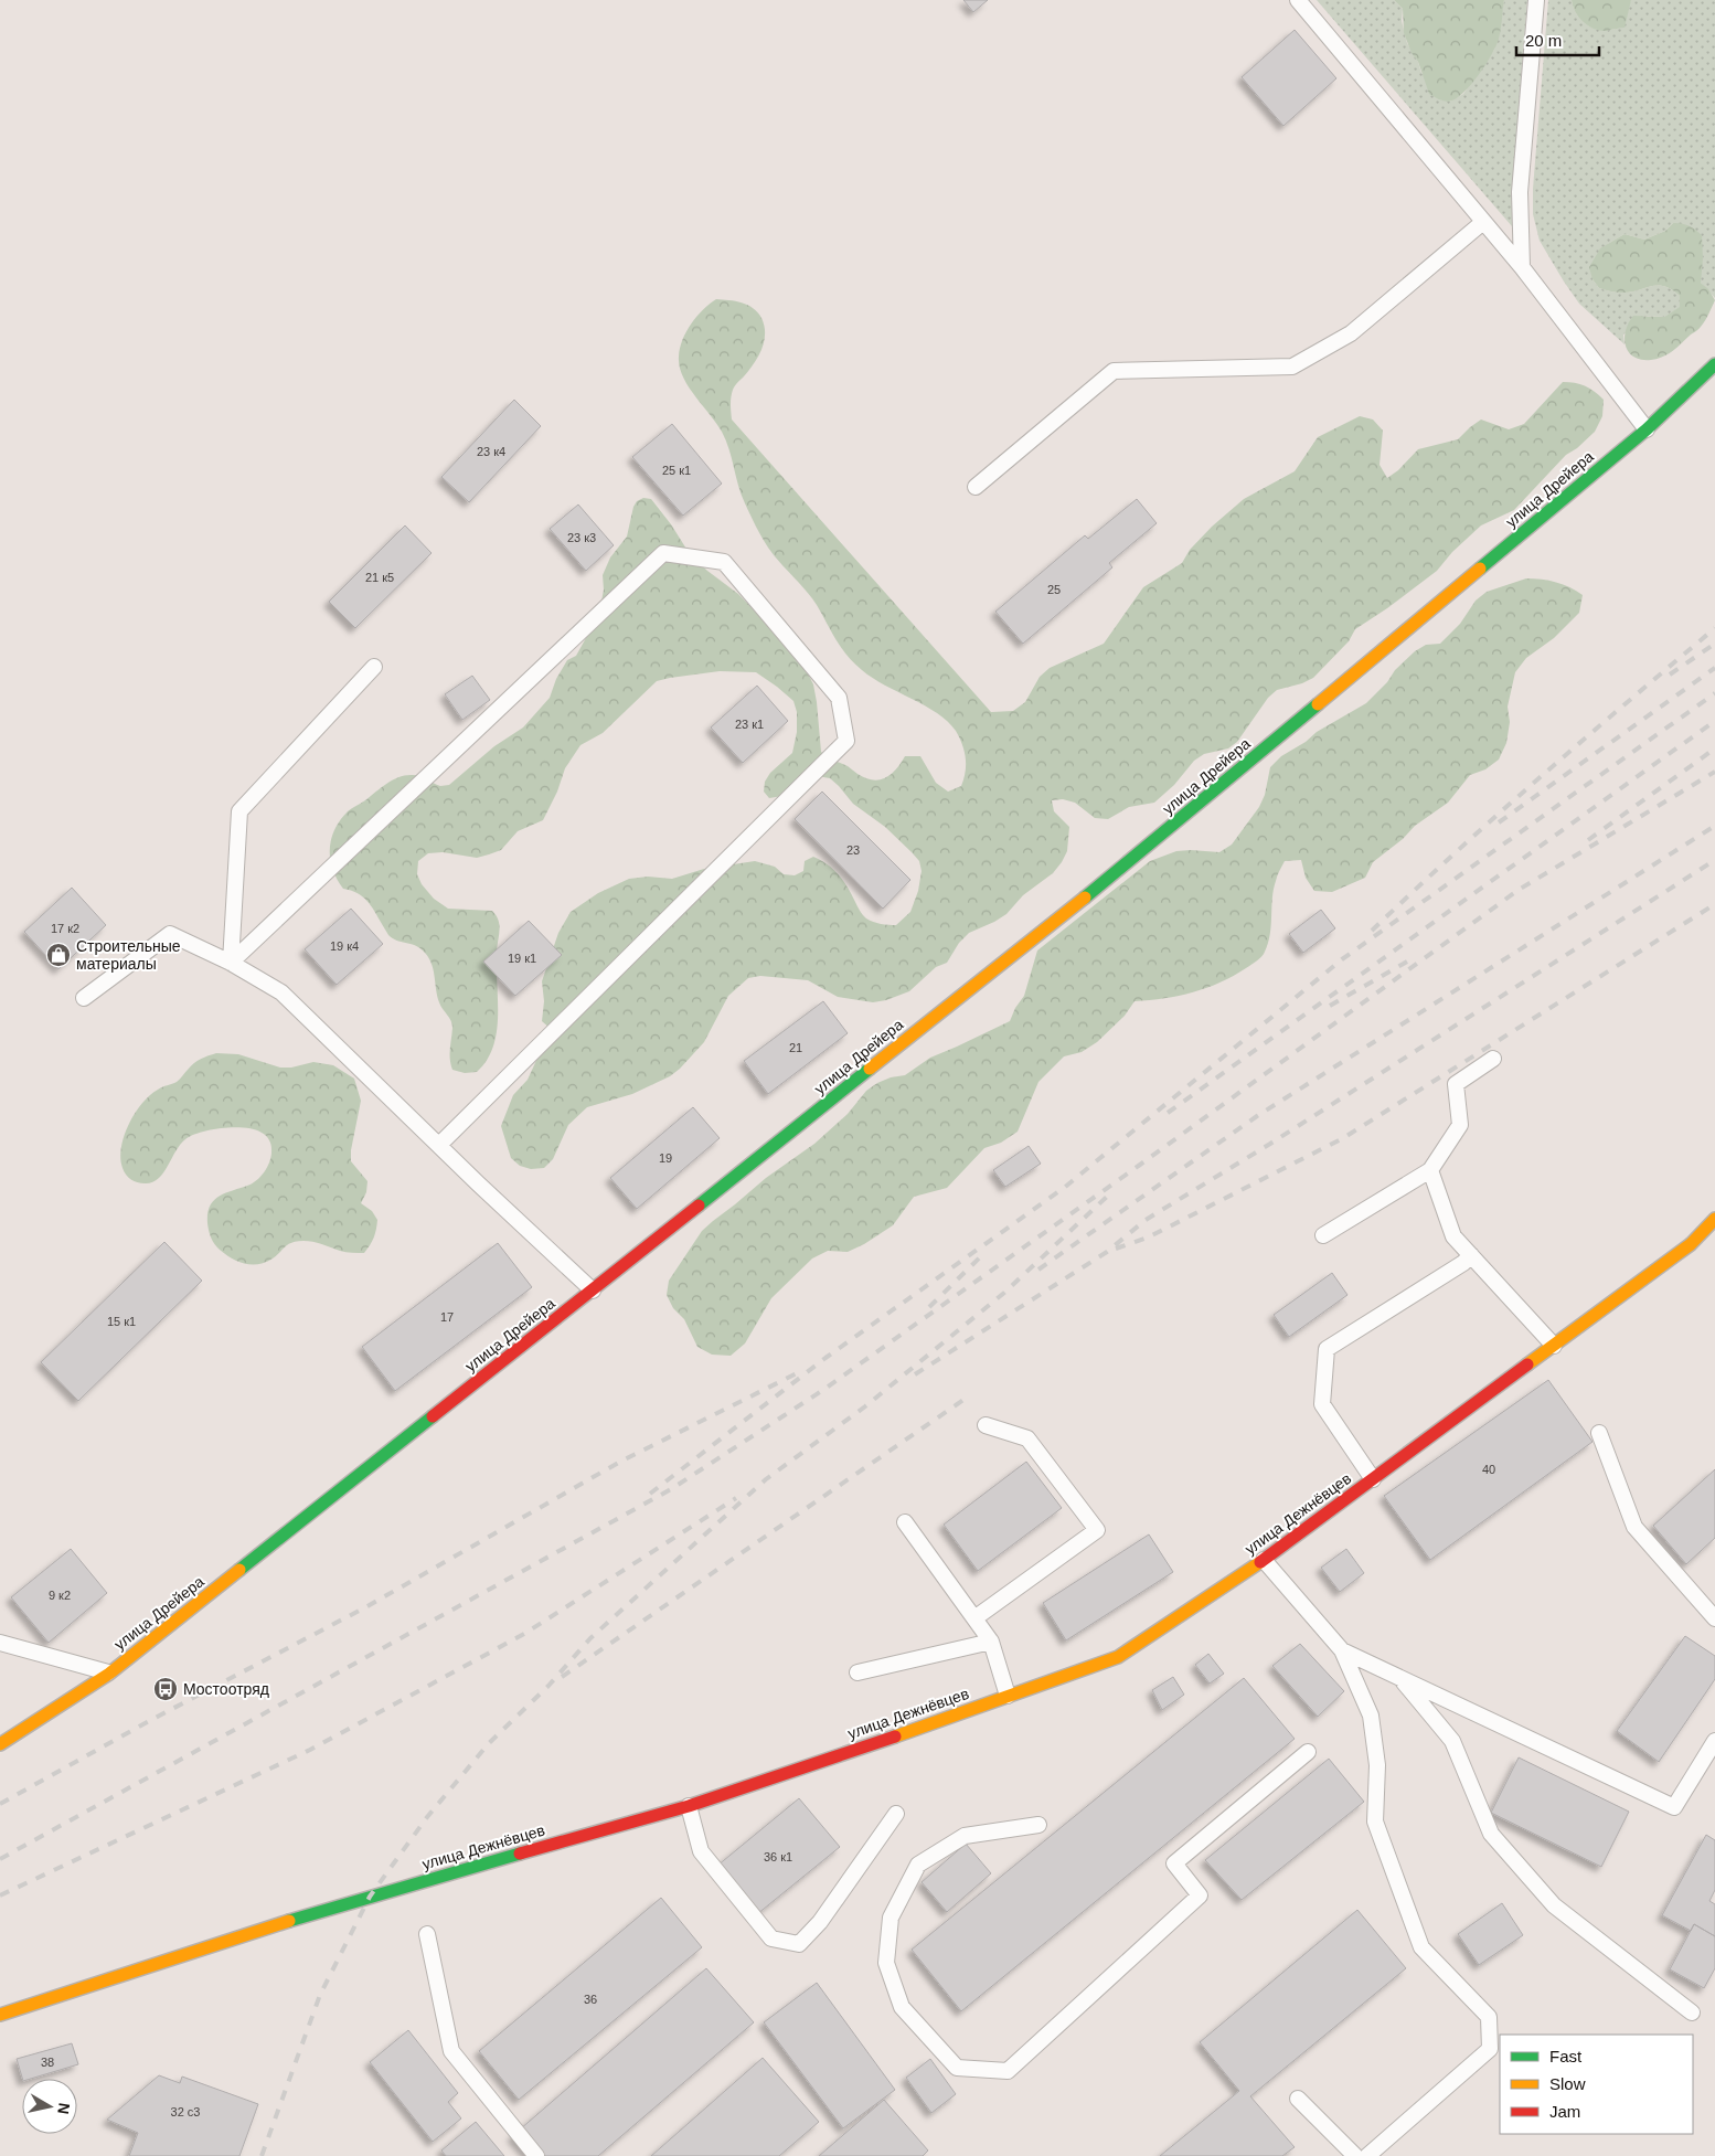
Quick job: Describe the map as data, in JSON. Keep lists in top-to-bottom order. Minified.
{"streets":{"main road":["улица Дрейера","улица Дежнёвцев"]},"places":{"shop":["Строительные материалы"],"bus stop":["Мостоотряд"]},"house_numbers":["23 к4","25 к1","23 к3","21 к5","25","23 к1","23","17 к2","19 к4","19 к1","21","19","17","15 к1","40","9 к2","36 к1","36","38","32 с3"],"legend":["Fast","Slow","Jam"],"scale_bar":"20 m","north":"right"}
